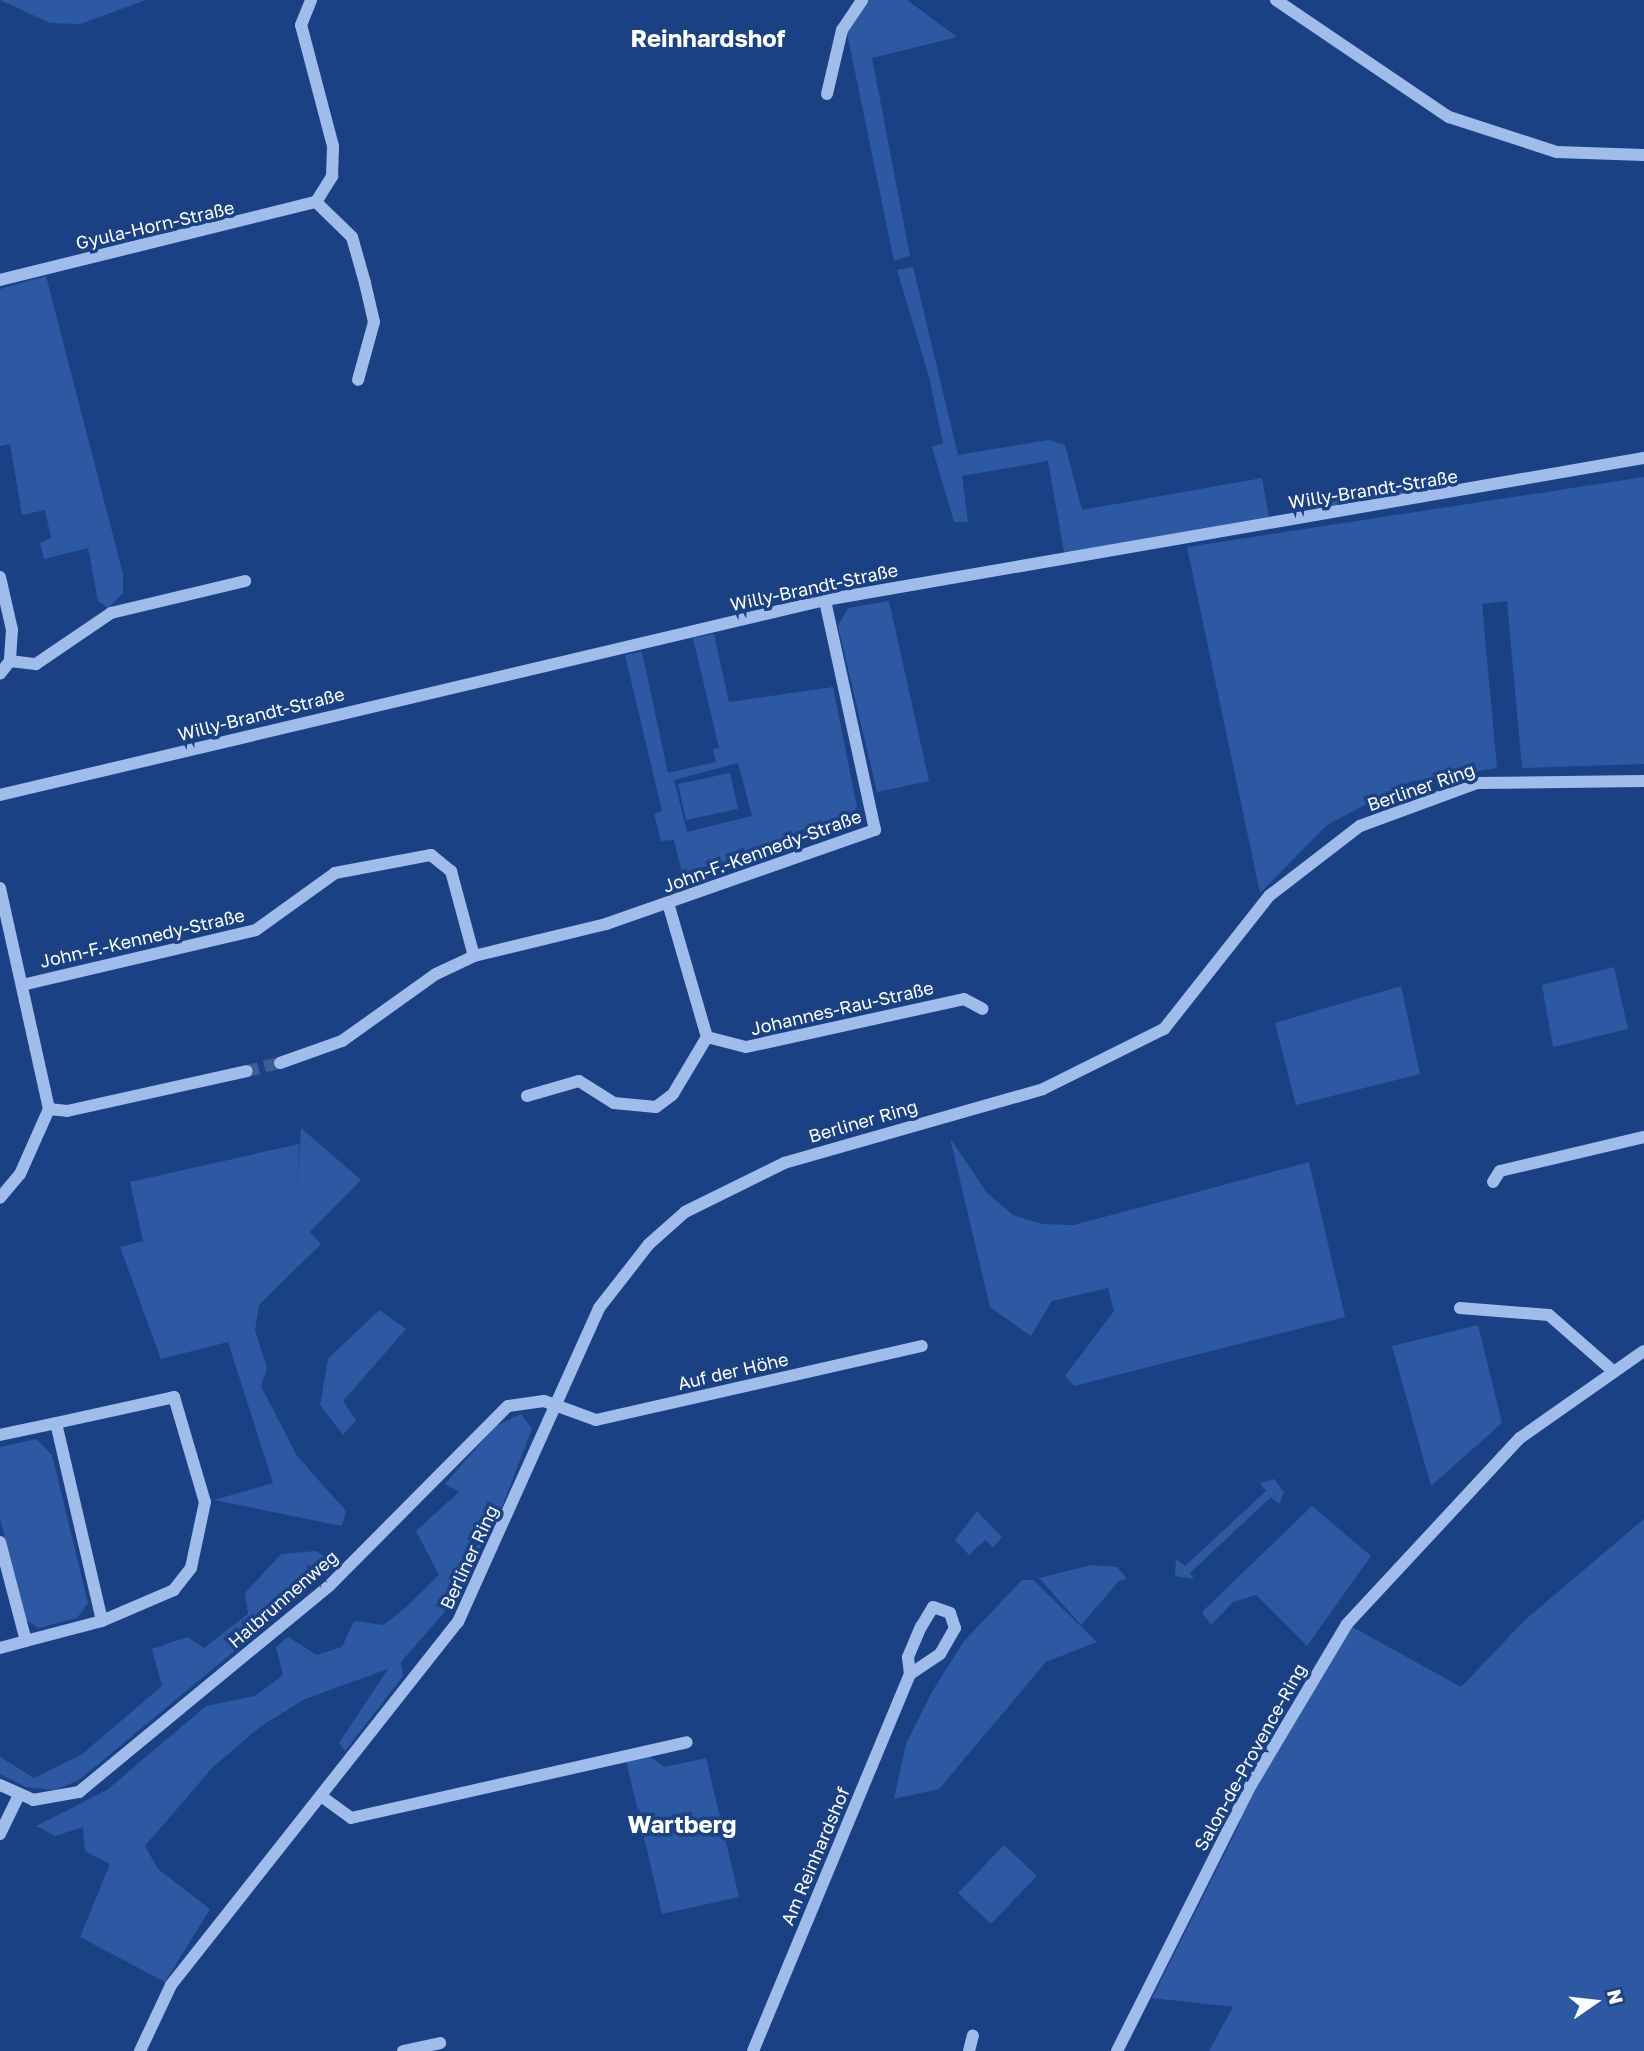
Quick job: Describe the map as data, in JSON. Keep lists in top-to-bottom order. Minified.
{"streets":{"street":["Gyula-Horn-Straße","Willy-Brandt-Straße","Berliner Ring","John-F.-Kennedy-Straße","Johannes-Rau-Straße","Auf der Höhe","Halbrunnenweg","Salon-de-Provence-Ring","Am Reinhardshof"]},"crossings":[["Willy-Brandt-Straße","John-F.-Kennedy-Straße"],["Berliner Ring","Auf der Höhe"],["Berliner Ring","Halbrunnenweg"],["Auf der Höhe","Halbrunnenweg"]],"districts":["Reinhardshof","Wartberg"],"north":"right"}
